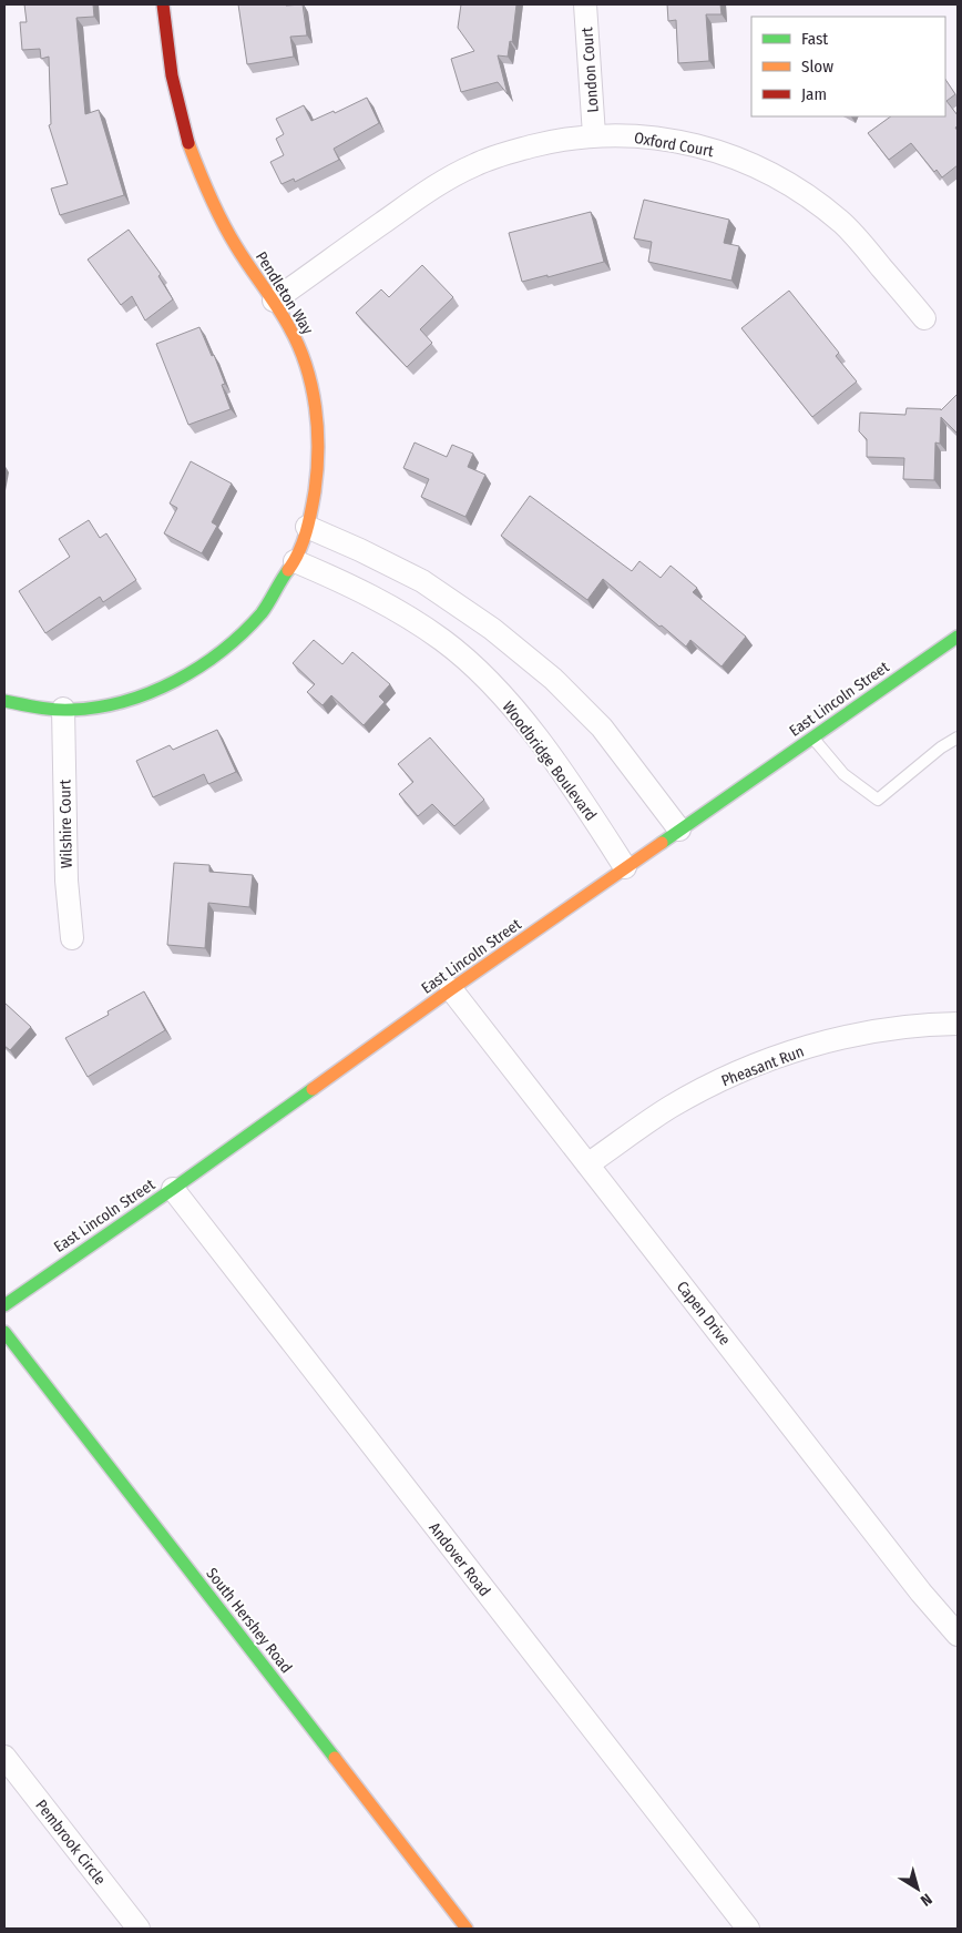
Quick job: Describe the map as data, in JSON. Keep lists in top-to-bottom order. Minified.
{"streets":{"main road":["Pendleton Way","East Lincoln Street","South Hershey Road"],"street":["London Court","Oxford Court","Woodbridge Boulevard","Wilshire Court","Pheasant Run","Capen Drive","Andover Road","Pembrook Circle"]},"crossings":[["London Court","Oxford Court"],["Oxford Court","Pendleton Way"],["Pendleton Way","Woodbridge Boulevard"],["Pendleton Way","Wilshire Court"],["East Lincoln Street","Woodbridge Boulevard"],["East Lincoln Street","Capen Drive"],["East Lincoln Street","Andover Road"],["Pheasant Run","Capen Drive"]],"legend":["Fast","Slow","Jam"],"north":"bottom right"}
